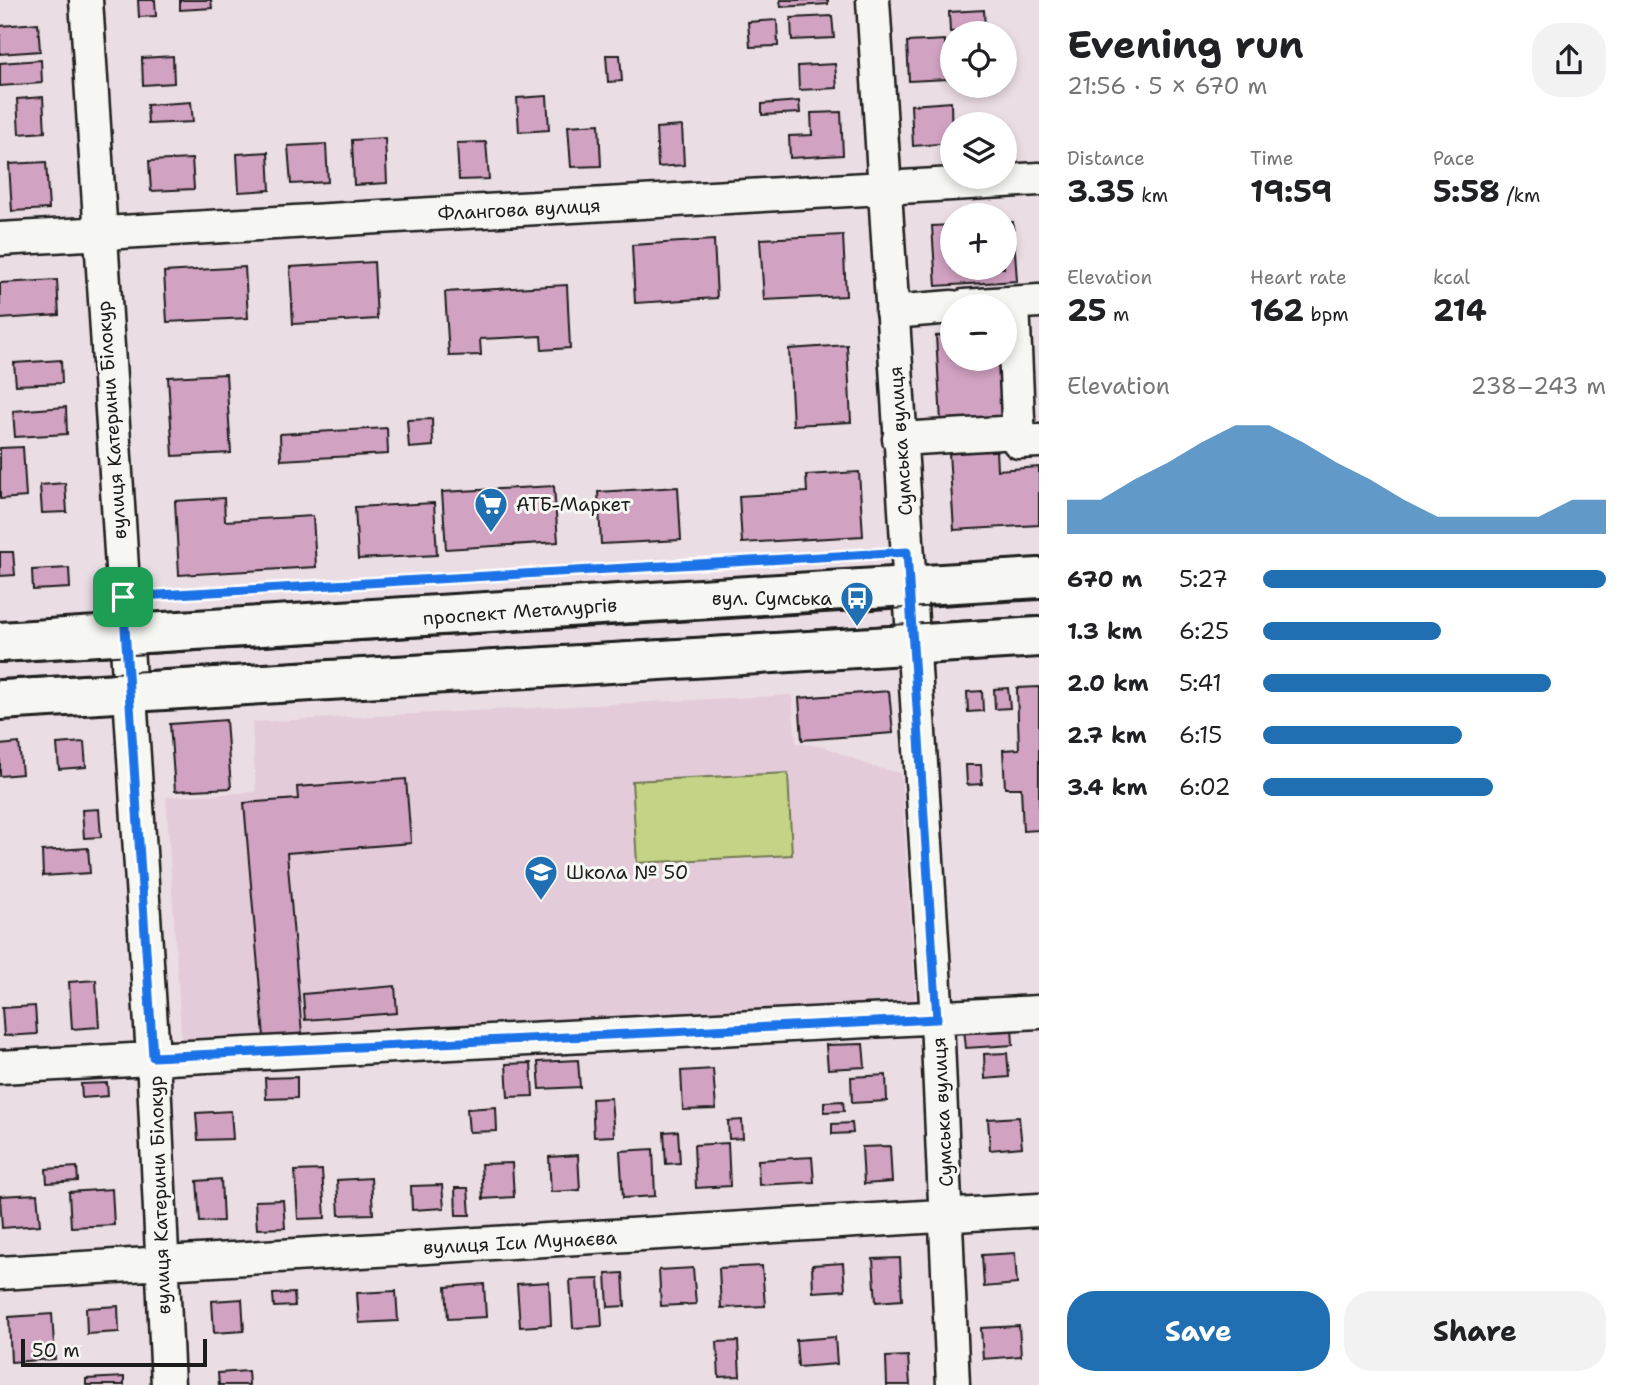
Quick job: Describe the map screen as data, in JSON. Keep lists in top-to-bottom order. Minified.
{"streets":{"main road":["проспект Металургів"],"street":["Флангова вулиця","вулиця Катерини Білокур","Сумська вулиця","вулиця Іси Мунаєва"]},"crossings":[["Флангова вулиця","вулиця Катерини Білокур"],["Флангова вулиця","Сумська вулиця"],["вулиця Катерини Білокур","проспект Металургів"],["вулиця Катерини Білокур","вулиця Іси Мунаєва"],["Сумська вулиця","проспект Металургів"],["Сумська вулиця","вулиця Іси Мунаєва"]],"places":{"supermarket":["АТБ-Маркет"],"bus stop":["вул. Сумська"],"school or university":["Школа № 50"]},"scale_bar":"50 m","page":{"heading":["Evening run","21:56 · 5 × 670 m"],"map_buttons":["+","−"],"stats":[["Distance","3.35 km"],["Time","19:59"],["Pace","5:58 /km"],["Elevation","25 m"],["Heart rate","162 bpm"],["kcal","214"]],"chart":["Elevation","238–243 m"],"list":[{"name":"670 m","note":"5:27"},{"name":"1.3 km","note":"6:25"},{"name":"2.0 km","note":"5:41"},{"name":"2.7 km","note":"6:15"},{"name":"3.4 km","note":"6:02"}],"buttons":["Save","Share"],"scale":"50 m"}}
